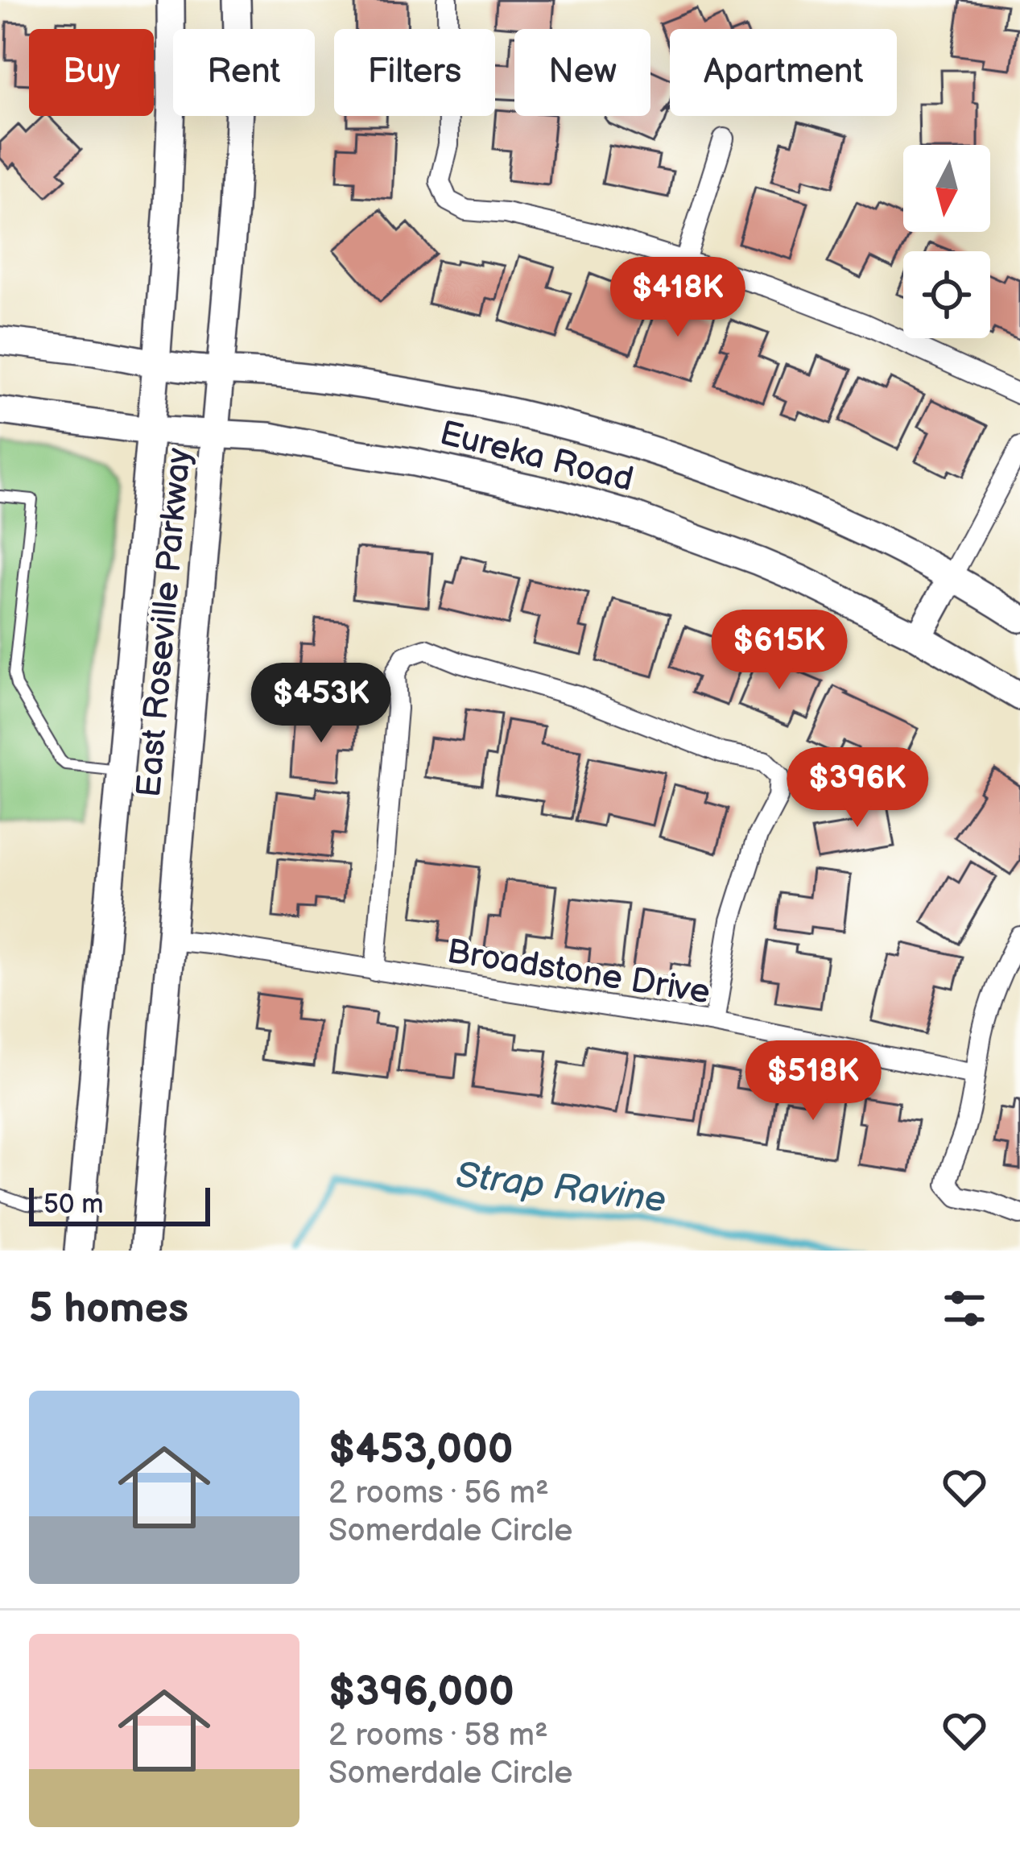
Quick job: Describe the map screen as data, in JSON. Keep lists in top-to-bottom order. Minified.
{"streets":{"main road":["Eureka Road","East Roseville Parkway"],"street":["Broadstone Drive"]},"crossings":[["Eureka Road","East Roseville Parkway"],["East Roseville Parkway","Broadstone Drive"]],"water":["Strap Ravine"],"scale_bar":"50 m","north":"bottom","page":{"chip":["Buy","Rent","Filters","New","Apartment"],"price":["$418K","$615K","$453K","$396K","$518K"],"scale":"50 m","heading":"5 homes","list":[{"name":"$453,000","note":"2 rooms · 56 m² · Somerdale Circle"},{"name":"$396,000","note":"2 rooms · 58 m² · Somerdale Circle"}]}}
